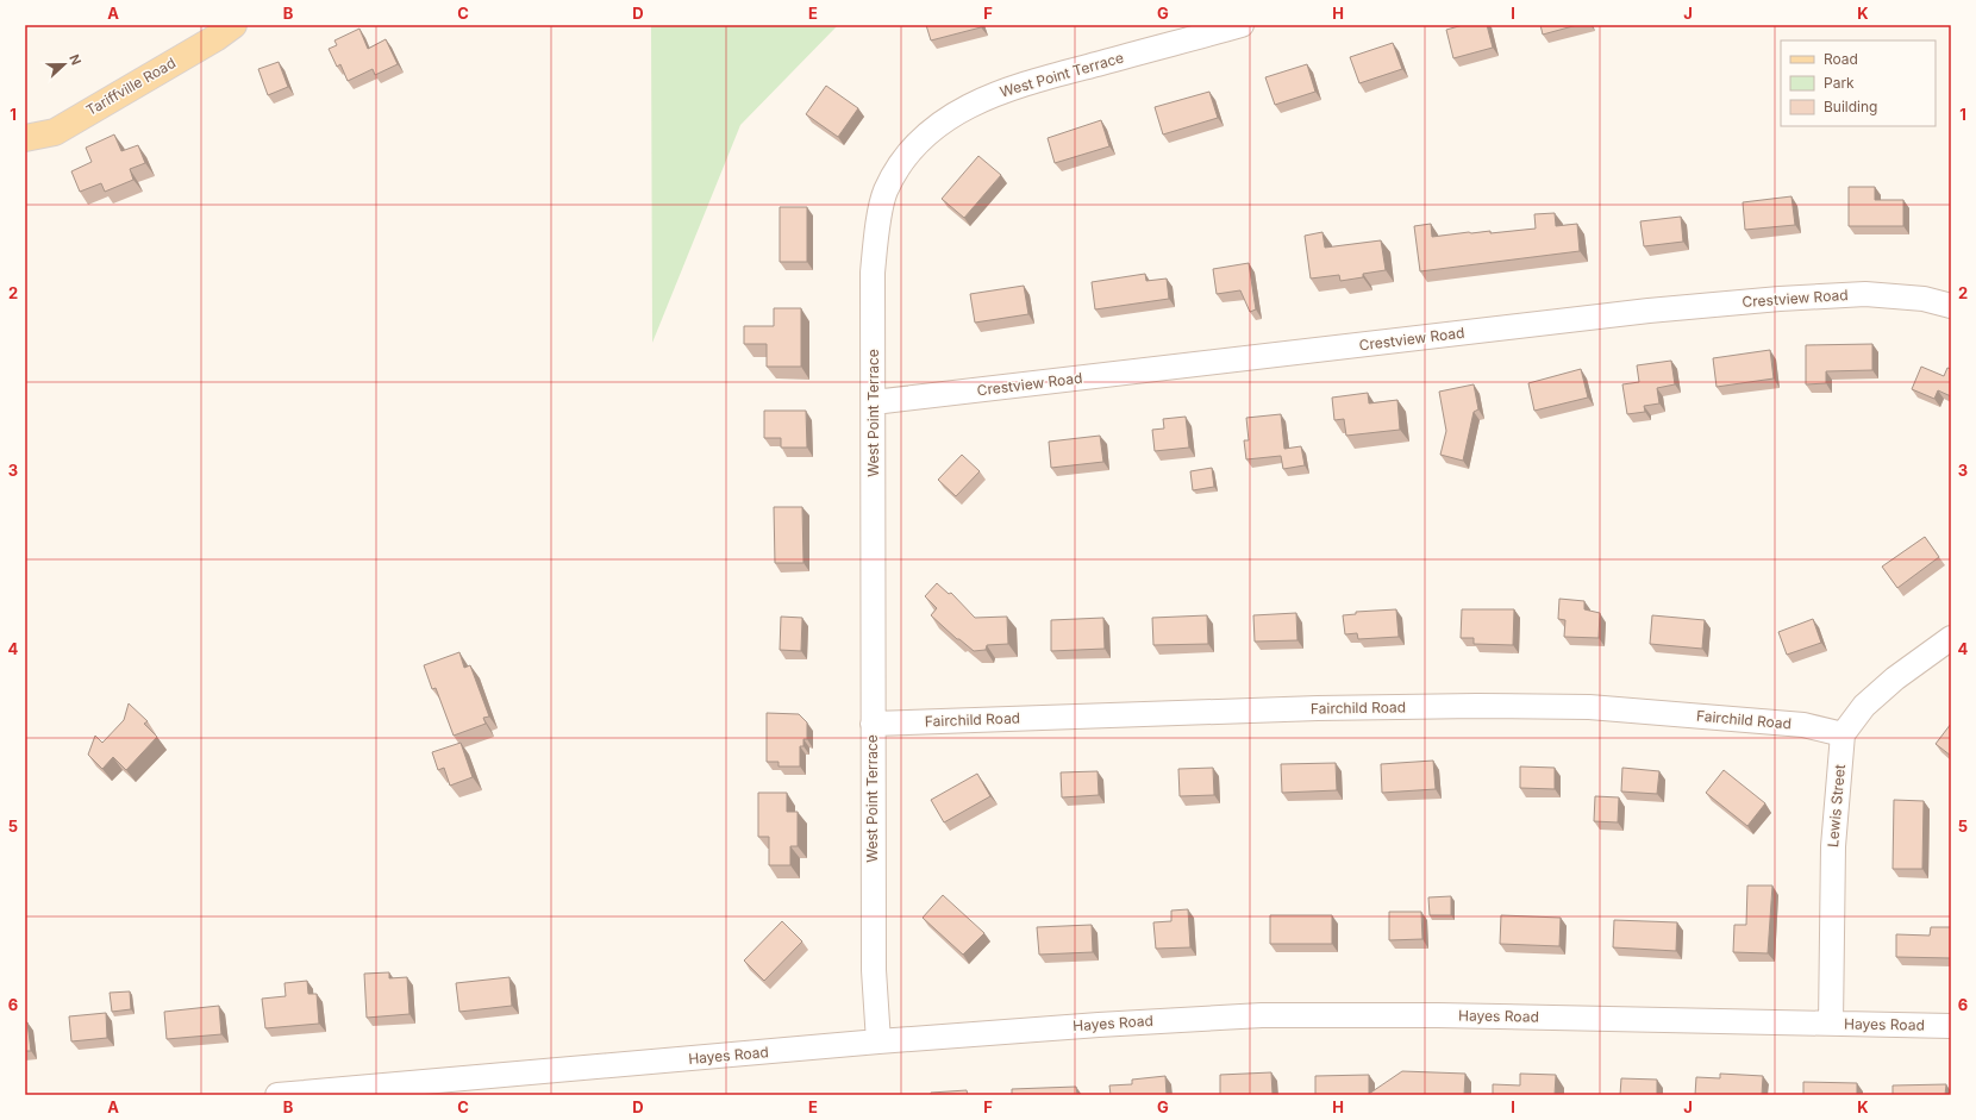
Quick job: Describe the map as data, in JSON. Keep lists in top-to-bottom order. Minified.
{"streets":{"main road":["Tariffville Road"],"street":["West Point Terrace","Crestview Road","Fairchild Road","Lewis Street","Hayes Road"]},"crossings":[["West Point Terrace","Crestview Road"],["West Point Terrace","Fairchild Road"],["West Point Terrace","Hayes Road"],["Fairchild Road","Lewis Street"],["Lewis Street","Hayes Road"]],"legend":["Road","Park","Building"],"north":"right","grid":{"columns":["A","B","C","D","E","F","G","H","I","J","K"],"rows":["1","2","3","4","5","6"]}}
